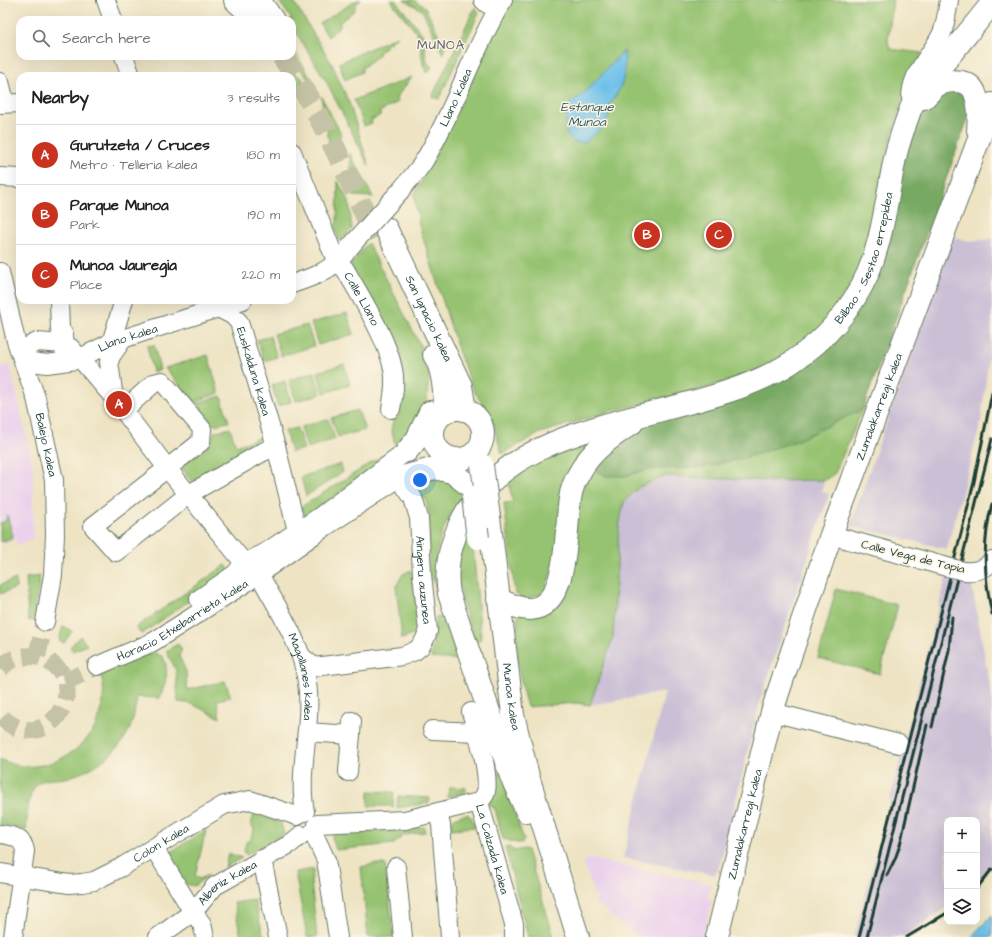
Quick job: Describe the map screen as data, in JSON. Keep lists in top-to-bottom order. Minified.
{"streets":{"main road":["Bilbao - Sestao errepidea","San Ignacio kalea","Zumalakarregi kalea","Horacio Etxebarrieta kalea","Munoa kalea"],"street":["Llano kalea","Calle Llano","Euskalduna kalea","Balejo kalea","Calle Vega de Tapia","Aingeru auzunea","Magallanes kalea","Colon kalea","La Calzada kalea","Albeniz kalea"]},"crossings":[["Llano kalea","Calle Llano"],["Llano kalea","Euskalduna kalea"],["Bilbao - Sestao errepidea","Munoa kalea"],["Euskalduna kalea","Horacio Etxebarrieta kalea"],["Zumalakarregi kalea","Calle Vega de Tapia"],["Aingeru auzunea","Horacio Etxebarrieta kalea"],["Aingeru auzunea","Magallanes kalea"],["Horacio Etxebarrieta kalea","Magallanes kalea"],["Magallanes kalea","Colon kalea"],["Magallanes kalea","La Calzada kalea"],["Magallanes kalea","Albeniz kalea"],["Colon kalea","La Calzada kalea"],["Colon kalea","Albeniz kalea"],["La Calzada kalea","Albeniz kalea"]],"districts":["MUNOA"],"water":["Estanque Munoa"],"page":{"search":"Search here","heading":["Nearby","3 results"],"list":[{"mark":"A","name":"Gurutzeta / Cruces","note":"Metro · Telleria kalea","value":"180 m"},{"mark":"B","name":"Parque Munoa","note":"Park","value":"190 m"},{"mark":"C","name":"Munoa Jauregia","note":"Place","value":"220 m"}],"pins":["B","C","A"],"map_buttons":["+","−"]}}
